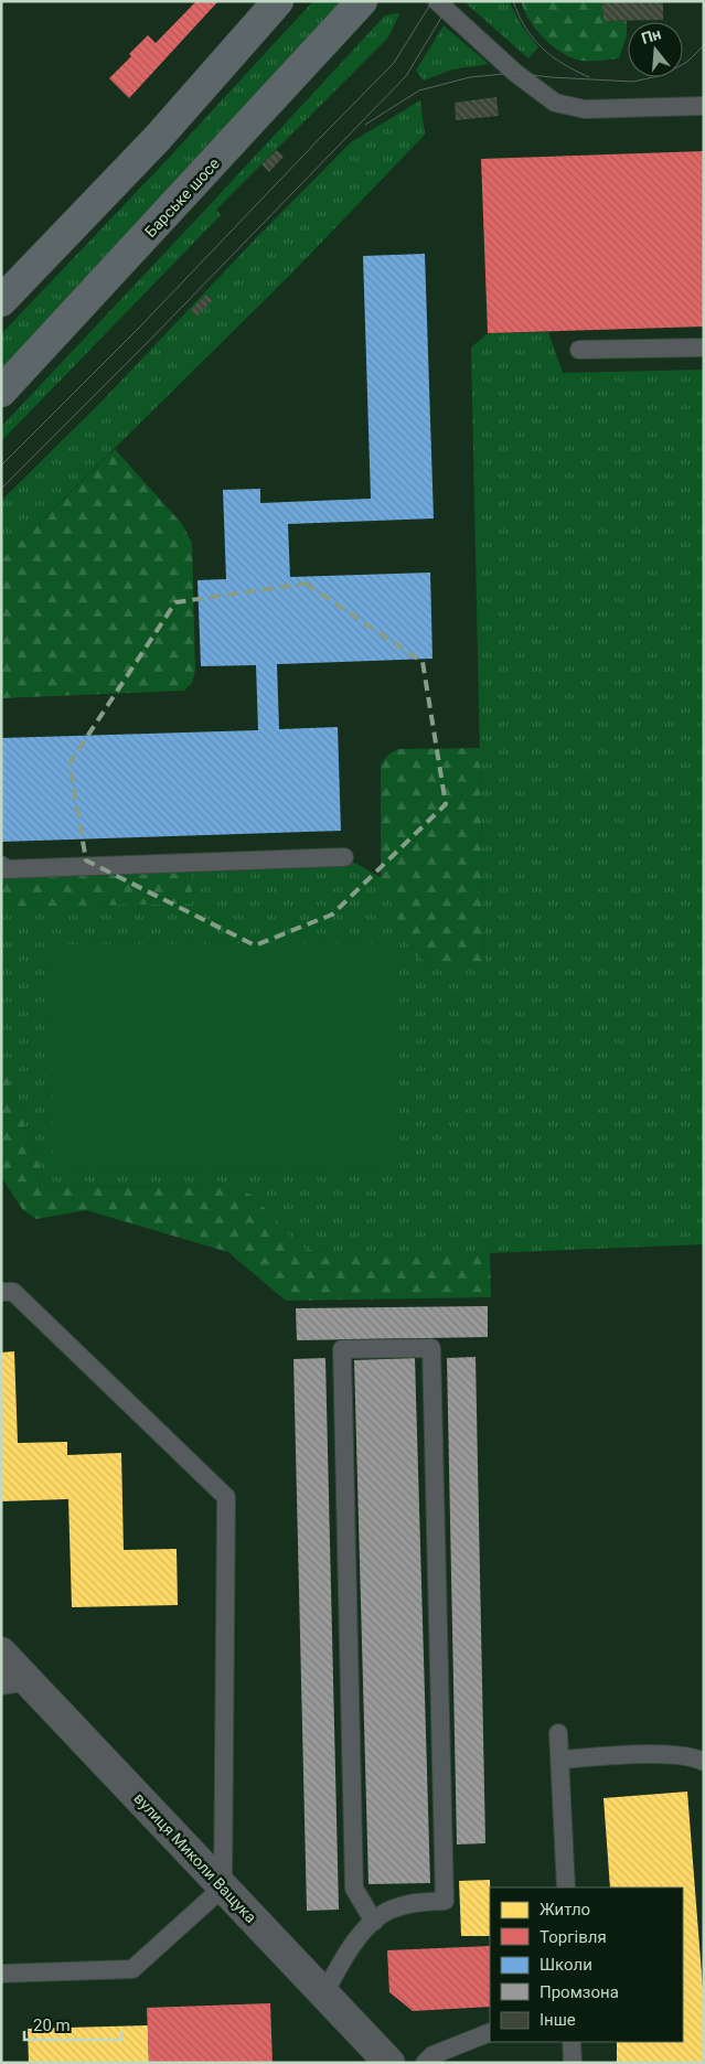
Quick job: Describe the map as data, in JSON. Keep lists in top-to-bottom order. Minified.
{"streets":{"highway":["Барське шосе"],"street":["вулиця Миколи Ващука"]},"legend":["Житло","Торгівля","Школи","Промзона","Інше"],"scale_bar":"20 m","north":"top"}
